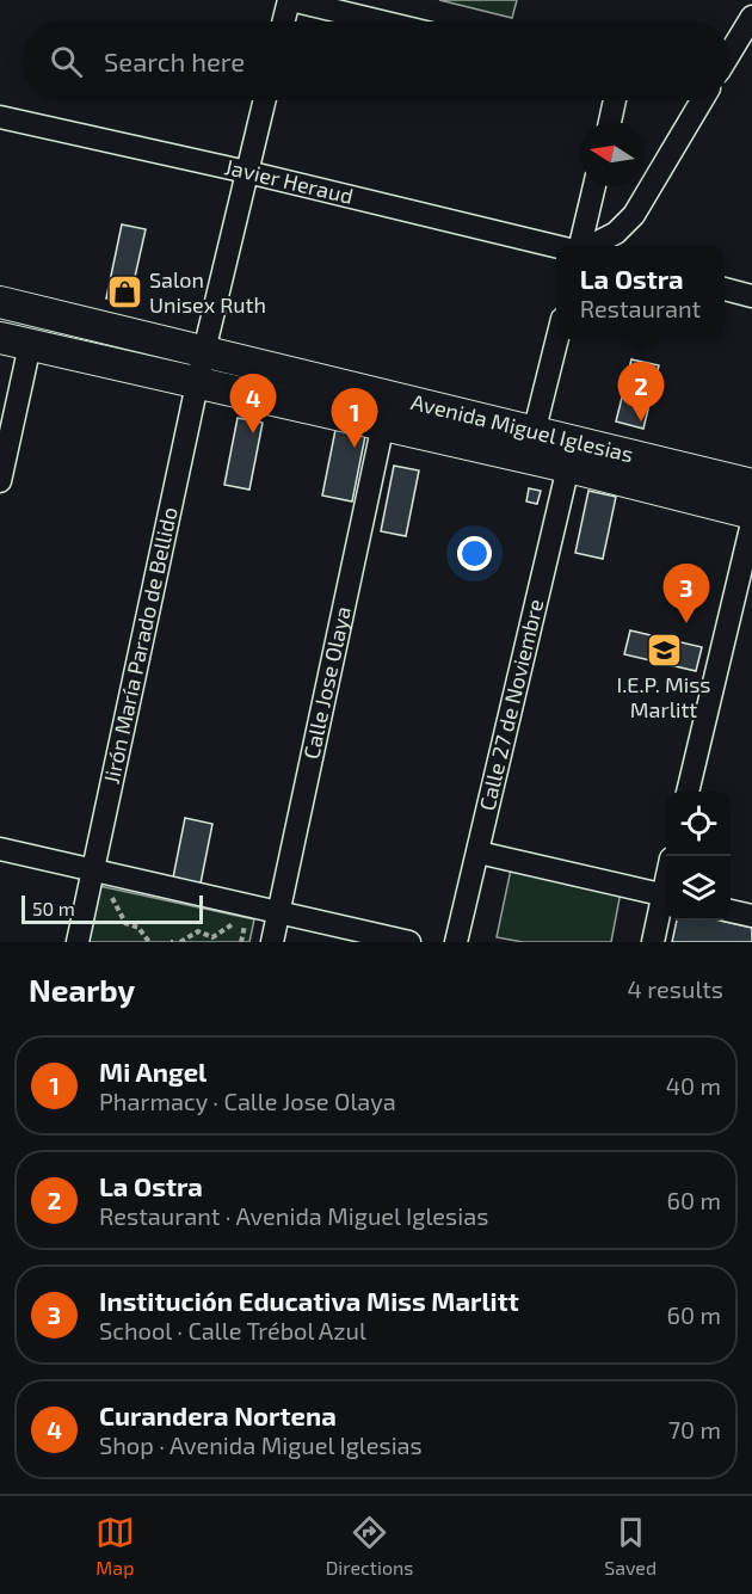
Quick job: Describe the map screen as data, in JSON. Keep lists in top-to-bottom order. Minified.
{"streets":{"main road":["Avenida Miguel Iglesias"],"street":["Javier Heraud","Jirón María Parado de Bellido","Calle Jose Olaya","Calle 27 de Noviembre"]},"crossings":[["Javier Heraud","Jirón María Parado de Bellido"],["Avenida Miguel Iglesias","Jirón María Parado de Bellido"],["Avenida Miguel Iglesias","Calle Jose Olaya"],["Avenida Miguel Iglesias","Calle 27 de Noviembre"]],"places":{"shop":["Salon Unisex Ruth"],"school or university":["I.E.P. Miss Marlitt"]},"scale_bar":"50 m","north":"left","page":{"search":"Search here","popup":["La Ostra","Restaurant"],"pins":["2","4","1","3"],"scale":"50 m","heading":["Nearby","4 results"],"list":[{"mark":"1","name":"Mi Angel","note":"Pharmacy · Calle Jose Olaya","value":"40 m"},{"mark":"2","name":"La Ostra","note":"Restaurant · Avenida Miguel Iglesias","value":"60 m"},{"mark":"3","name":"Institución Educativa Miss Marlitt","note":"School · Calle Trébol Azul","value":"60 m"},{"mark":"4","name":"Curandera Nortena","note":"Shop · Avenida Miguel Iglesias","value":"70 m"}],"nav":["Map","Directions","Saved"]}}
